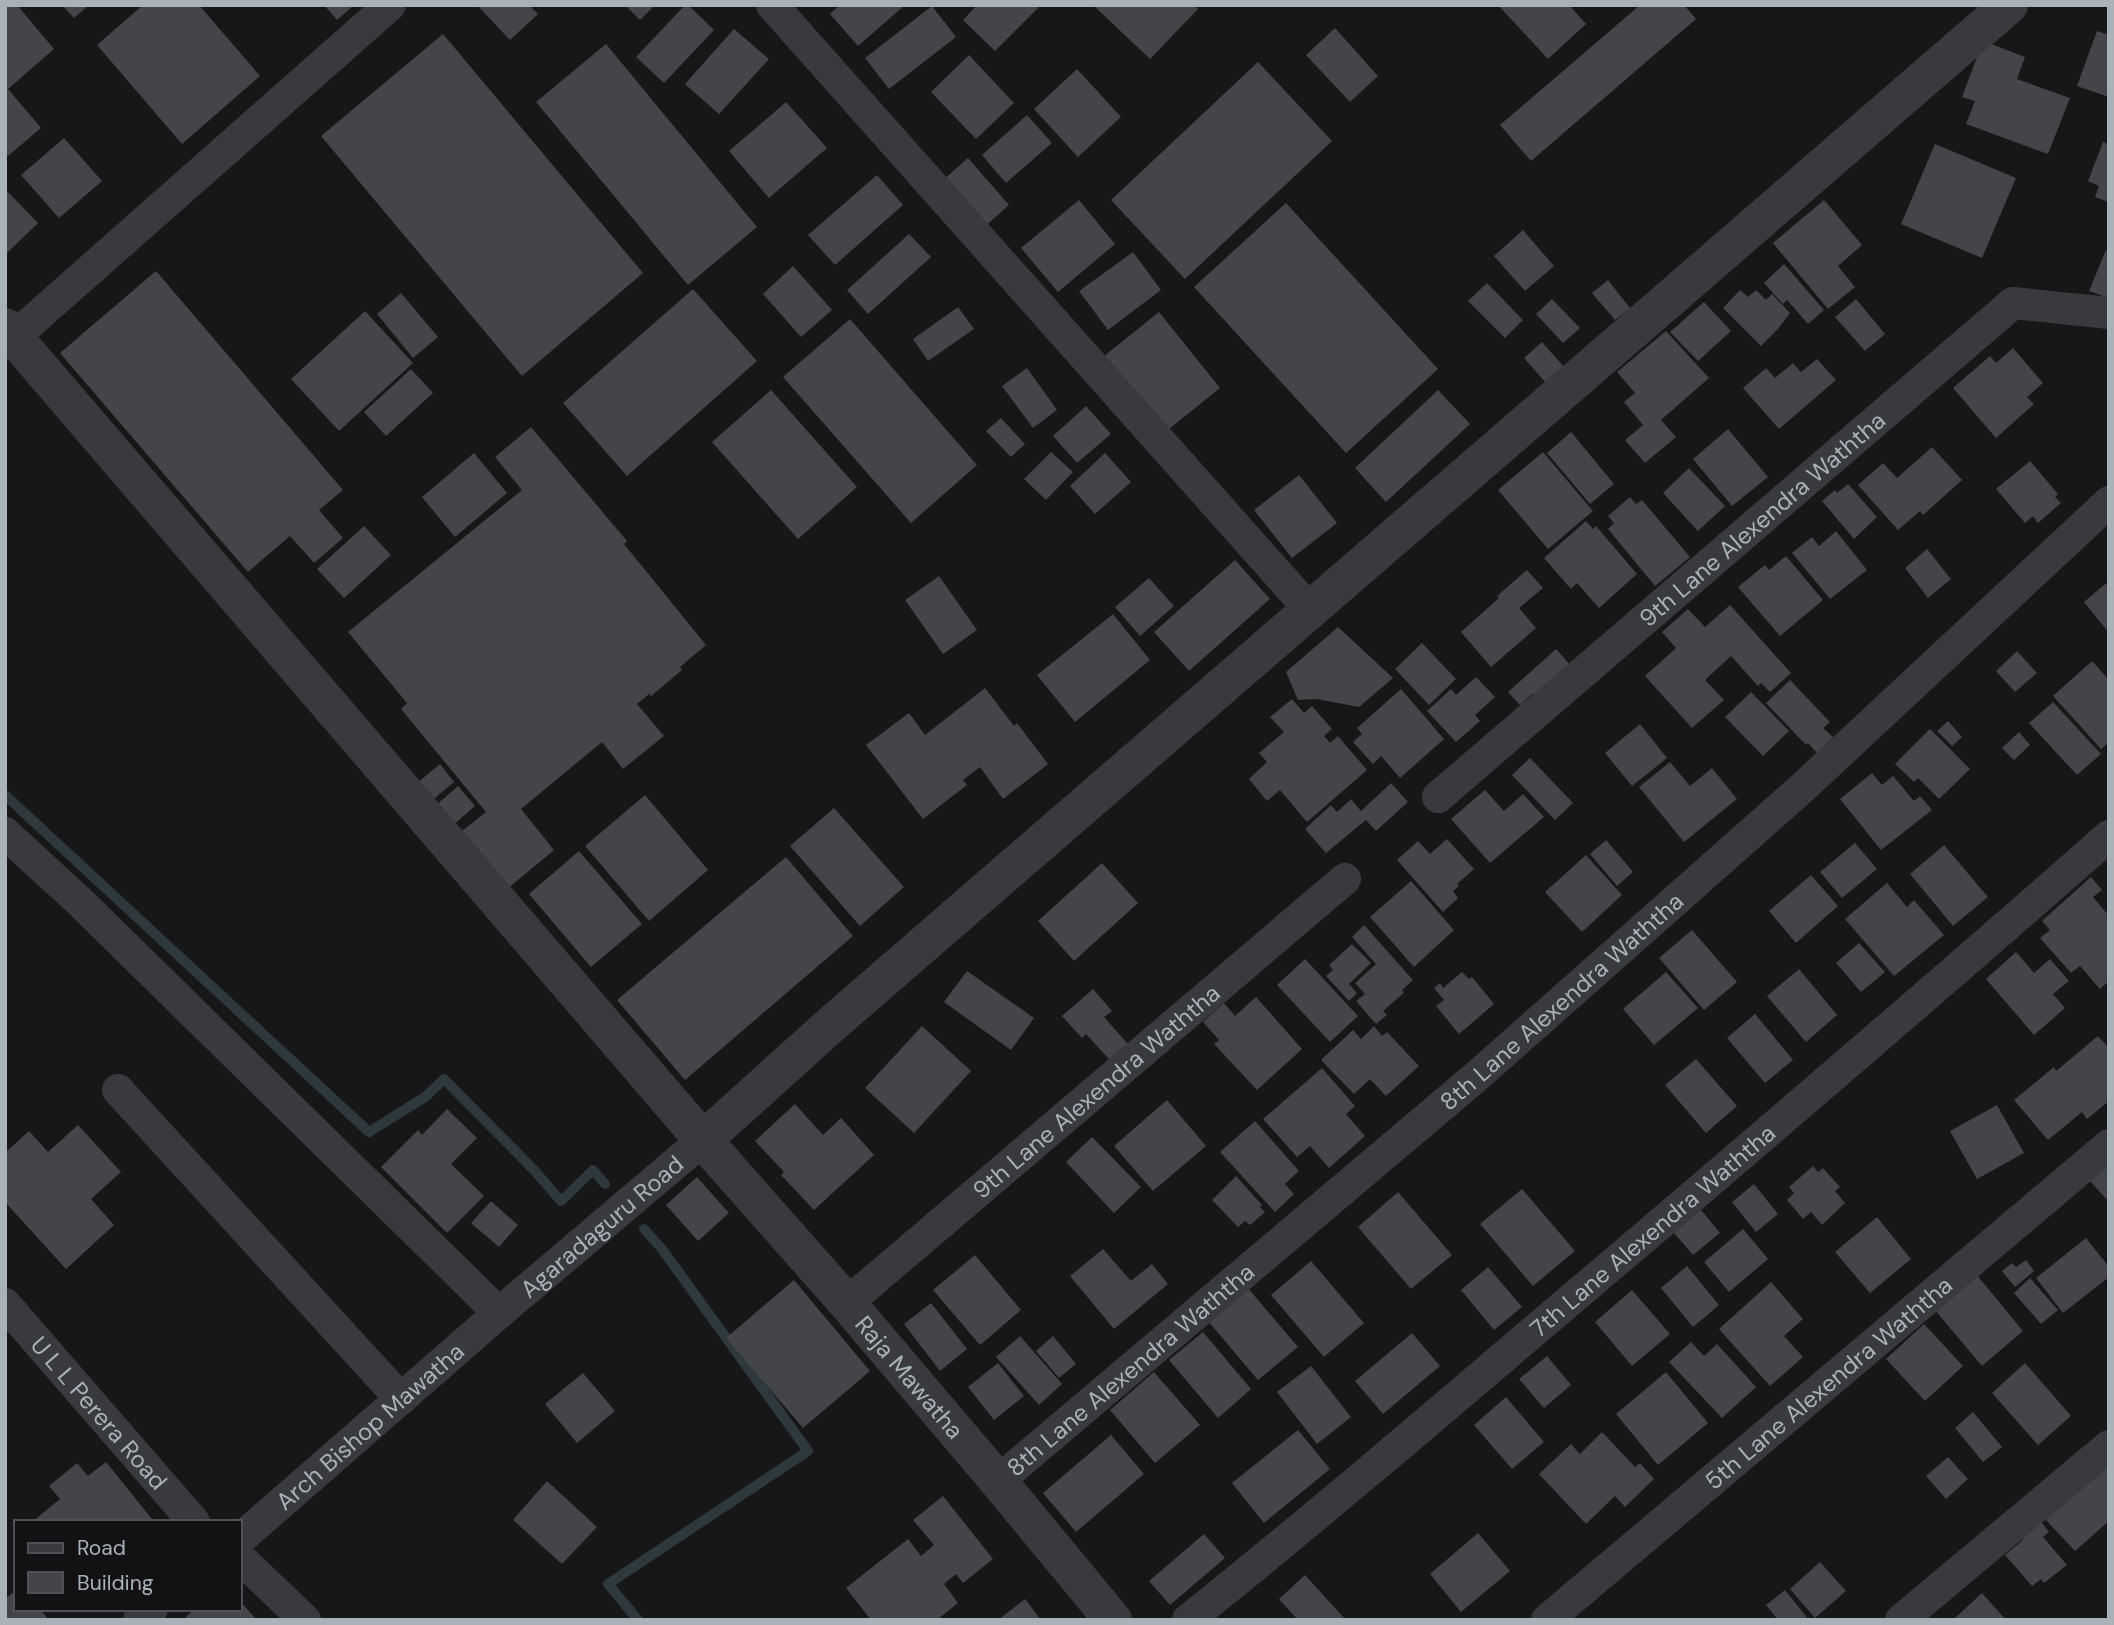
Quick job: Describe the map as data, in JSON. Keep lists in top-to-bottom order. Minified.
{"streets":{"street":["9th Lane Alexendra Waththa","8th Lane Alexendra Waththa","Agaradaguru Road","7th Lane Alexendra Waththa","Raja Mawatha","5th Lane Alexendra Waththa","U L L Perera Road","Arch Bishop Mawatha"]},"crossings":[["9th Lane Alexendra Waththa","Raja Mawatha"],["8th Lane Alexendra Waththa","Raja Mawatha"],["Agaradaguru Road","Raja Mawatha"],["Agaradaguru Road","Arch Bishop Mawatha"]],"legend":["Road","Building"]}
